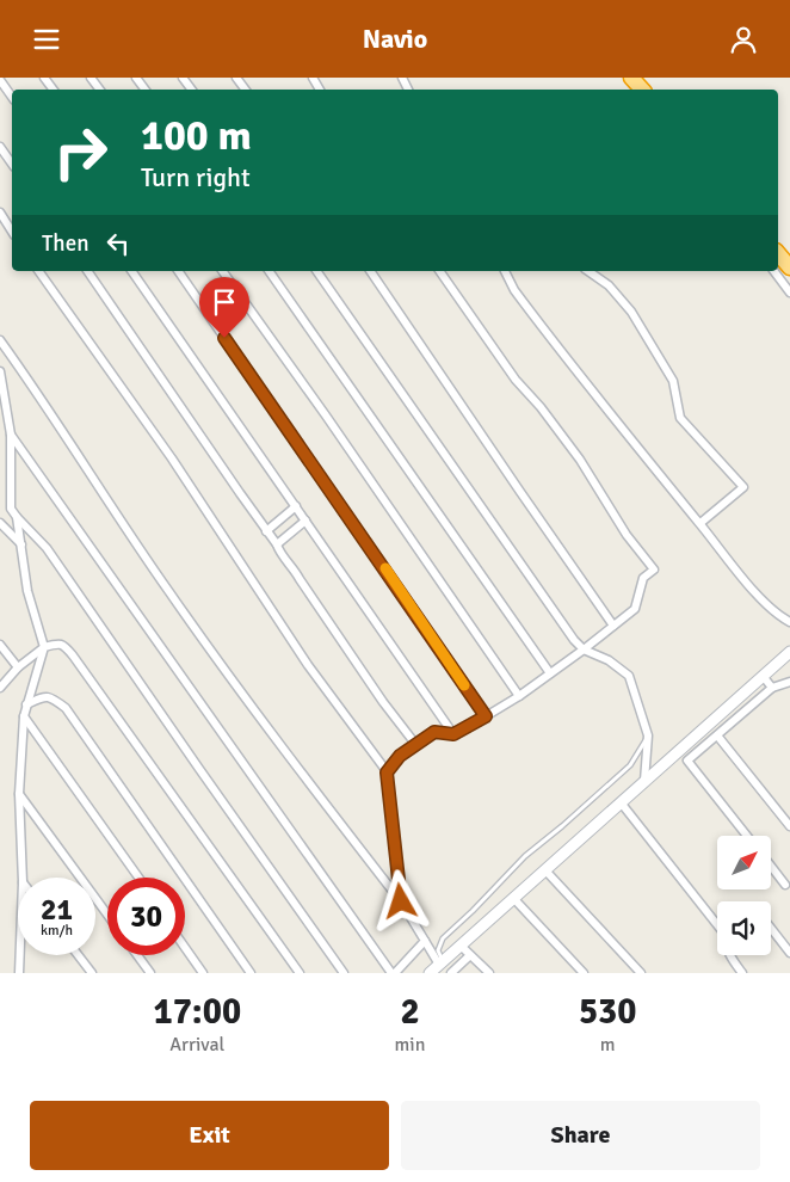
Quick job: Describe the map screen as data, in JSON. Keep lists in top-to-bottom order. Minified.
{"north":"top right","page":{"header":"Navio","turn":["100 m","Turn right"],"then":"Then","speed":"21 km/h","limit":"30","eta":["17:00","Arrival","2","min","530","m"],"buttons":["Exit","Share"]}}
